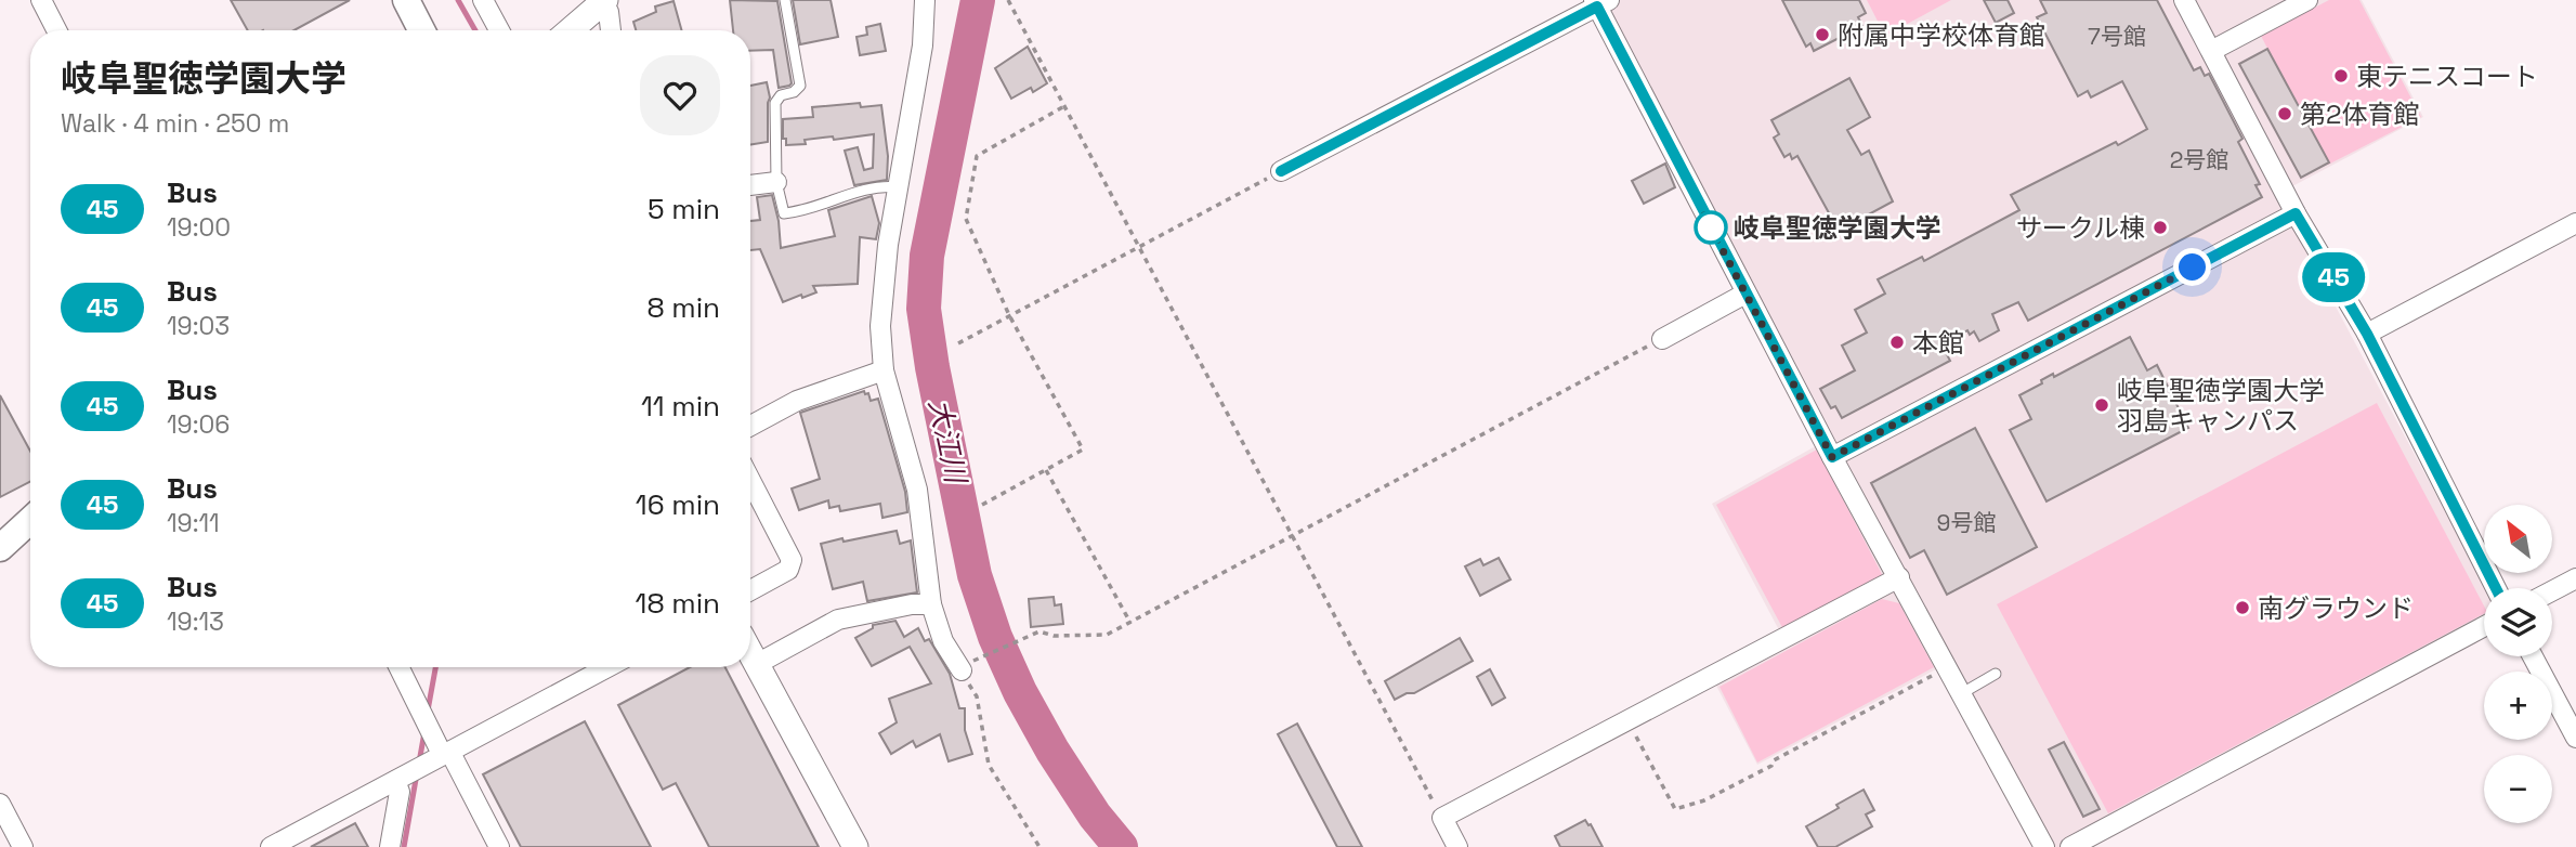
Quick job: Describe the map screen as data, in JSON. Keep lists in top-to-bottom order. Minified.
{"water":["大江川"],"places":["附属中学校体育館","東テニスコート","第2体育館","岐阜聖徳学園大学","サークル棟","本館","岐阜聖徳学園大学 羽島キャンパス","南グラウンド"],"lines":["bus line 45"],"house_numbers":["7号館","2号館","9号館"],"north":"top left","page":{"on_map":"45","heading":["岐阜聖徳学園大学","Walk · 4 min · 250 m"],"list":[{"mark":"45","name":"Bus","note":"19:00","value":"5 min"},{"mark":"45","name":"Bus","note":"19:03","value":"8 min"},{"mark":"45","name":"Bus","note":"19:06","value":"11 min"},{"mark":"45","name":"Bus","note":"19:11","value":"16 min"},{"mark":"45","name":"Bus","note":"19:13","value":"18 min"}],"map_buttons":["+","−"]}}
